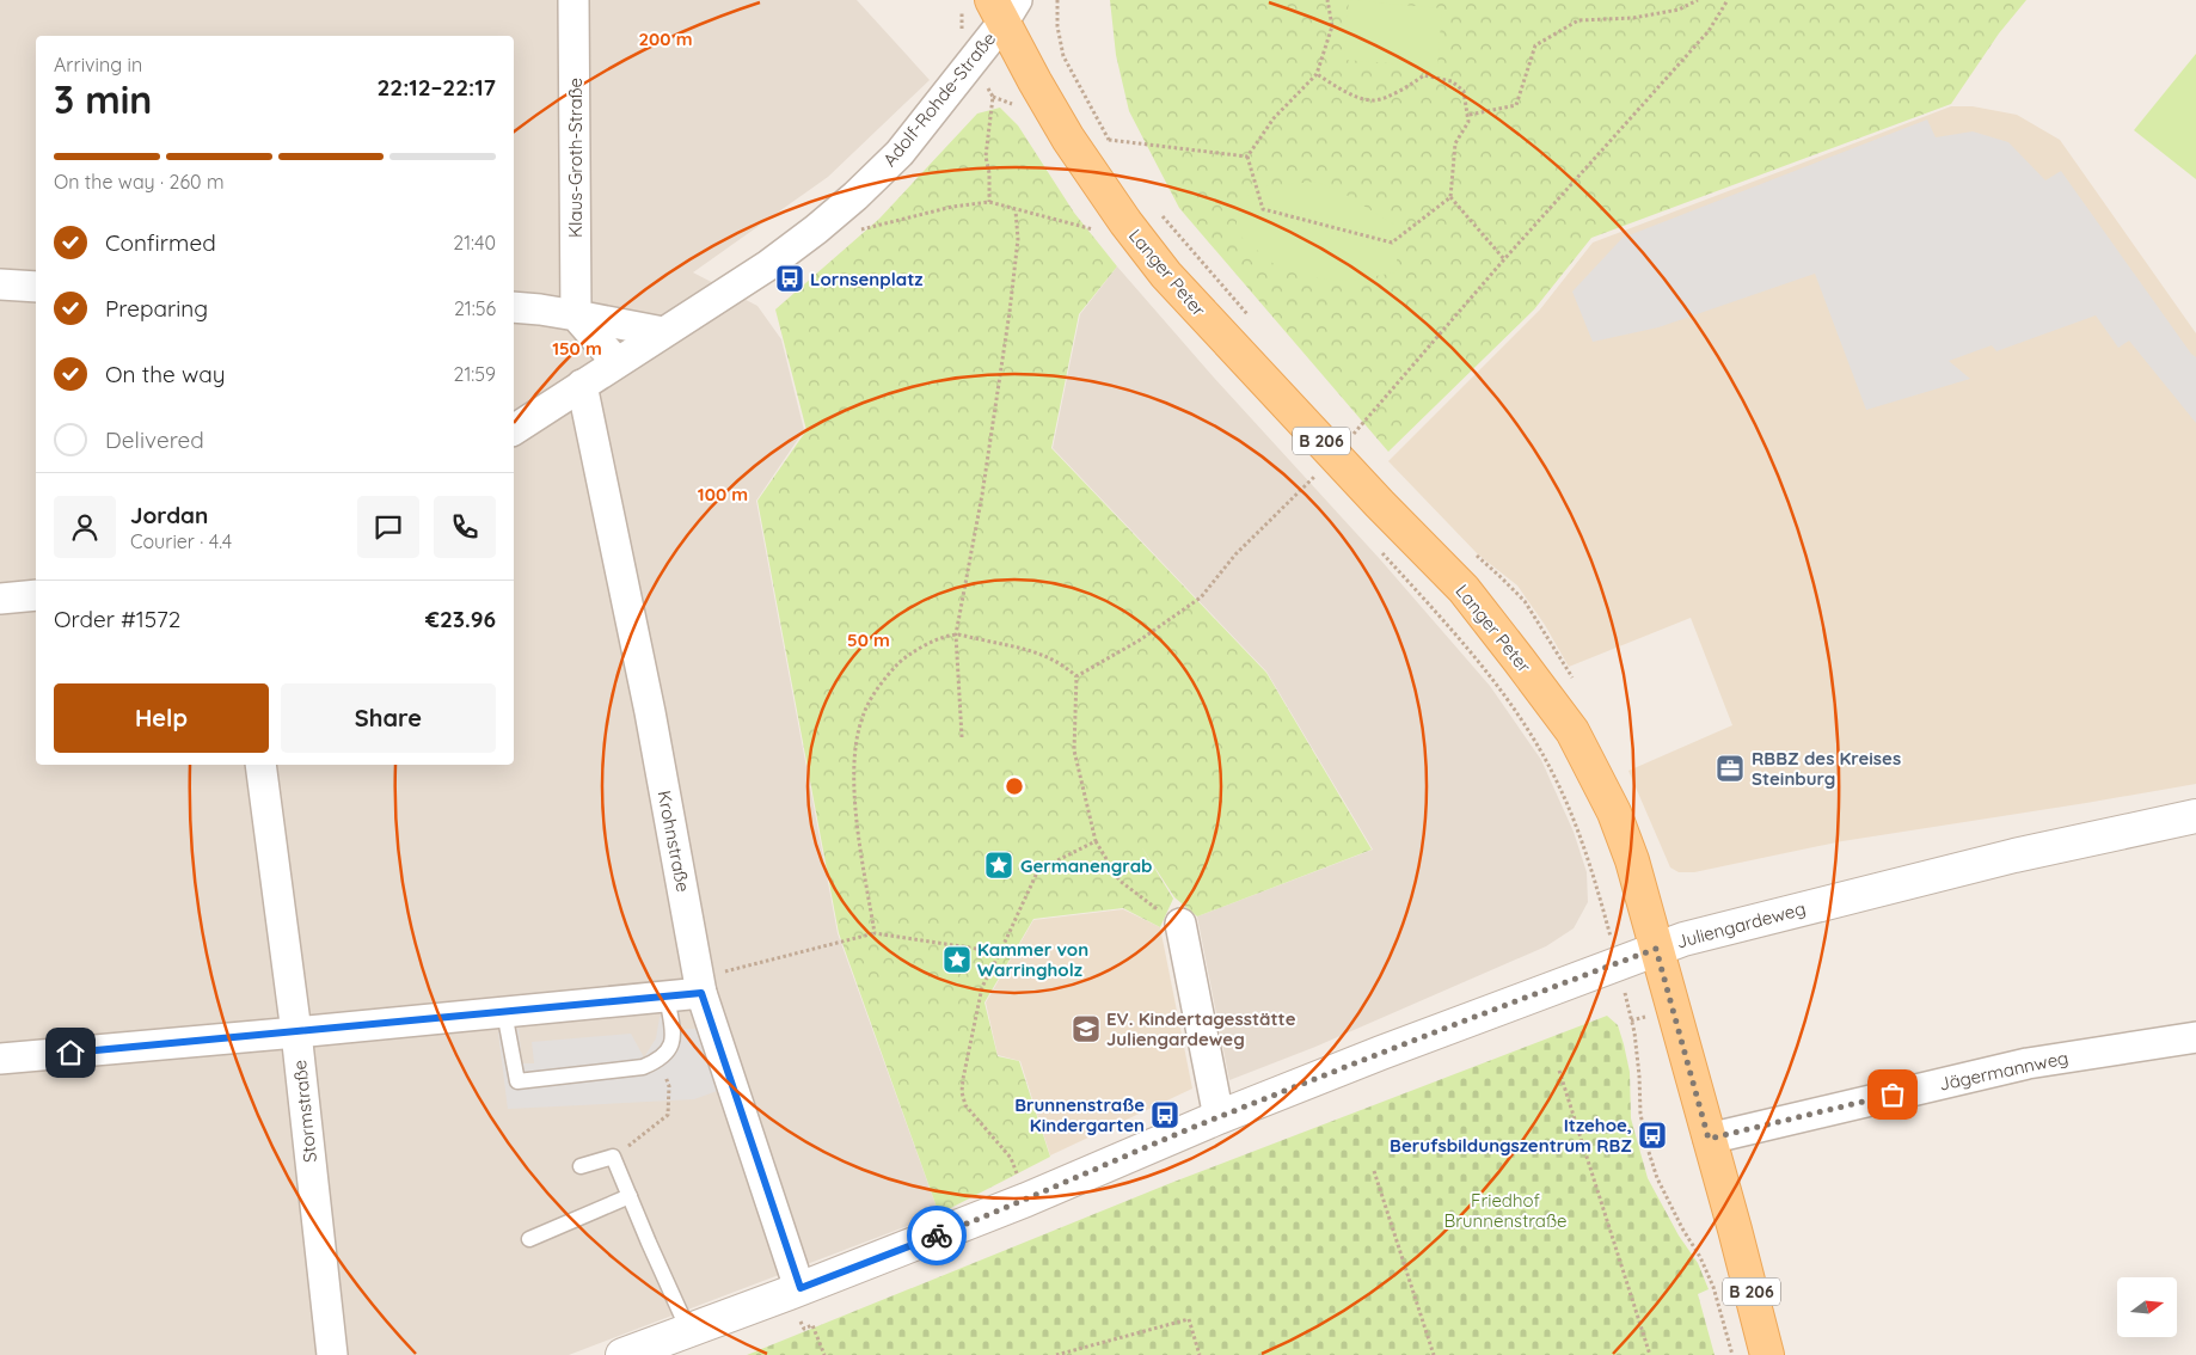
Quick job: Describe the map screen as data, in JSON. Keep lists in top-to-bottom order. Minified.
{"streets":{"main road":["Langer Peter","B 206"],"street":["Adolf-Rohde-Straße","Klaus-Groth-Straße","Krohnstraße","Juliengardeweg","Jägermannweg","Stormstraße"]},"crossings":[["Adolf-Rohde-Straße","Langer Peter"],["Langer Peter","Juliengardeweg"],["Langer Peter","Jägermannweg"],["Krohnstraße","Juliengardeweg"]],"parks":["Friedhof Brunnenstraße"],"places":{"bus stop":["Lornsenplatz","Brunnenstraße Kindergarten","Itzehoe, Berufsbildungszentrum RBZ"],"office":["RBBZ des Kreises Steinburg"],"place":["Germanengrab","Kammer von Warringholz"],"school or university":["EV. Kindertagesstätte Juliengardeweg"]},"north":"right","page":{"heading":["3 min","Arriving in","22:12–22:17"],"panel":["Jordan","Courier · 4.4","Order #1572","€23.96"],"bar":"On the way · 260 m","list":[["Confirmed","21:40"],["Preparing","21:56"],["On the way","21:59"],"Delivered"],"buttons":["Help","Share"]},"rings":["200 m","150 m","100 m","50 m"]}
